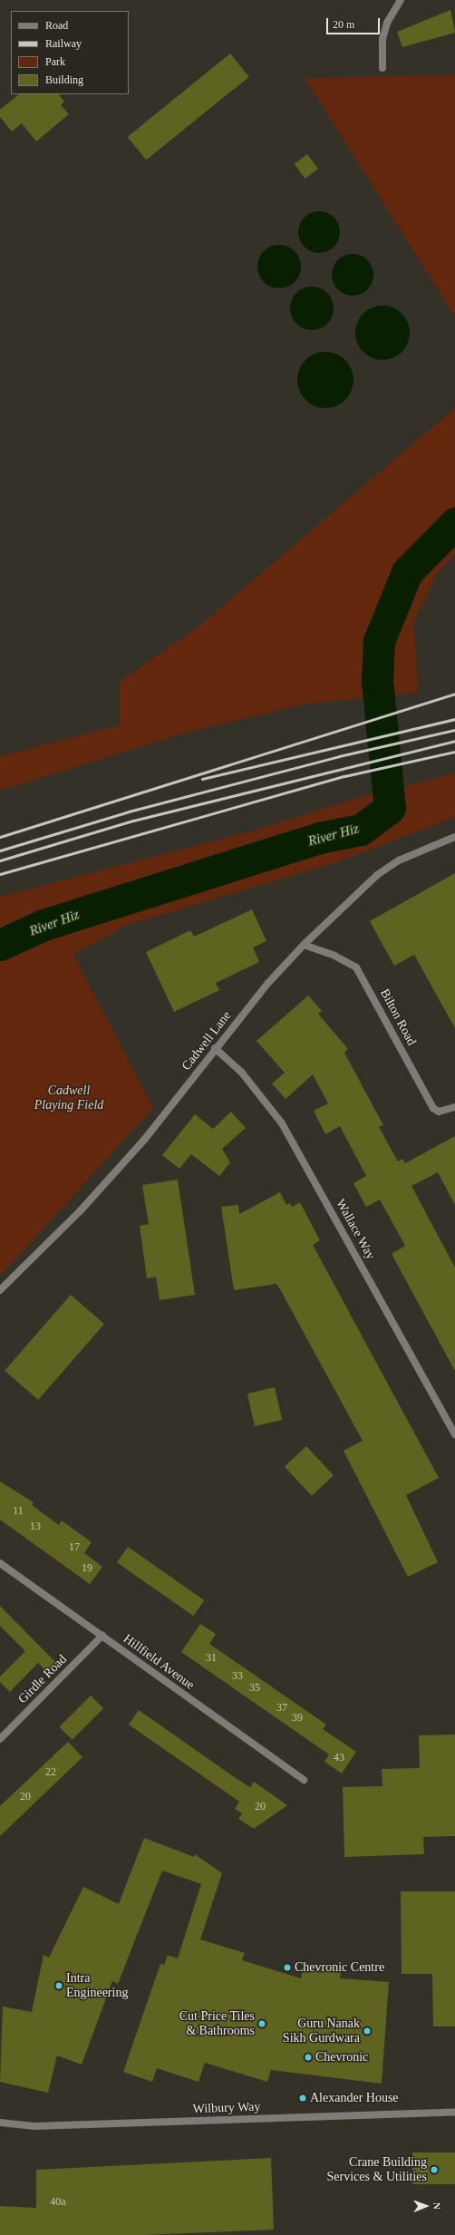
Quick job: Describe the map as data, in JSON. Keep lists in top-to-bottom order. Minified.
{"streets":{"street":["Bilton Road","Cadwell Lane","Wallace Way","Hillfield Avenue","Girdle Road","Wilbury Way"]},"crossings":[["Bilton Road","Cadwell Lane"],["Cadwell Lane","Wallace Way"],["Hillfield Avenue","Girdle Road"]],"water":["River Hiz"],"parks":["Cadwell Playing Field"],"places":["Chevronic Centre","Intra Engineering","Cut Price Tiles & Bathrooms","Guru Nanak Sikh Gurdwara","Chevronic","Alexander House","Crane Building Services & Utilities"],"house_numbers":["11","13","17","19","31","33","35","37","39","43","22","20","20","40a"],"legend":["Road","Railway","Park","Building"],"scale_bar":"20 m","north":"right"}
